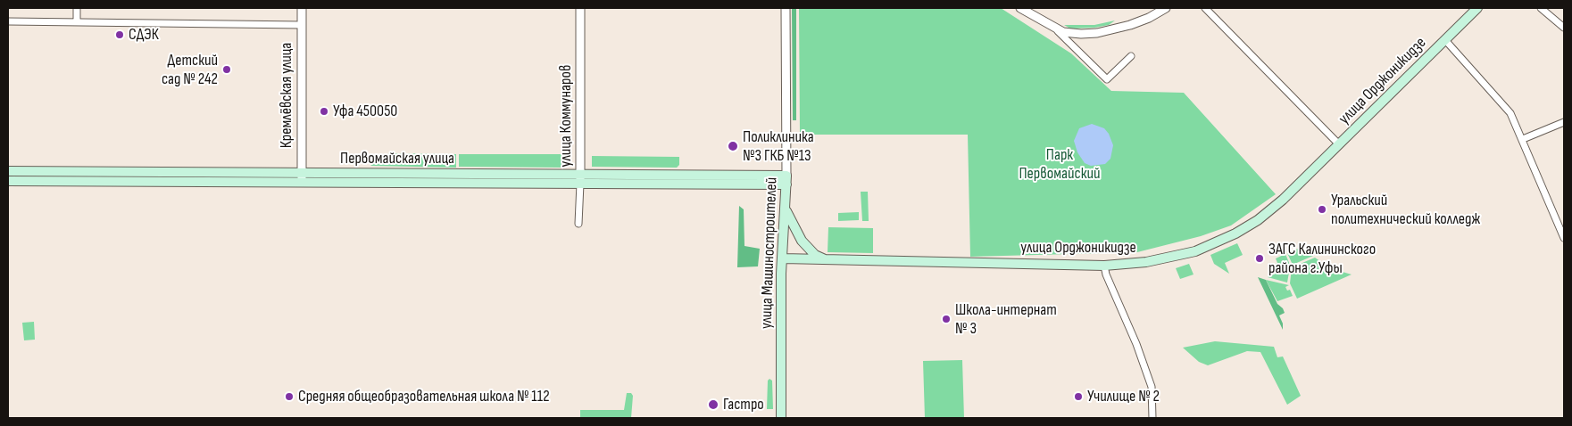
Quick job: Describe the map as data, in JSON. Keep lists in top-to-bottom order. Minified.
{"streets":{"main road":["улица Орджоникидзе","Первомайская улица","улица Машиностроителей"],"street":["Кремлёвская улица","улица Коммунаров"]},"crossings":[["улица Орджоникидзе","улица Машиностроителей"],["Кремлёвская улица","Первомайская улица"],["улица Коммунаров","Первомайская улица"],["Первомайская улица","улица Машиностроителей"]],"parks":["Парк Первомайский"],"places":["СДЭК","Детский сад № 242","Уфа 450050","Поликлиника №3 ГКБ №13","Уральский политехнический колледж","ЗАГС Калининского района г.Уфы","Школа-интернат № 3","Средняя общеобразовательная школа № 112","Училище № 2","Гастро"]}
